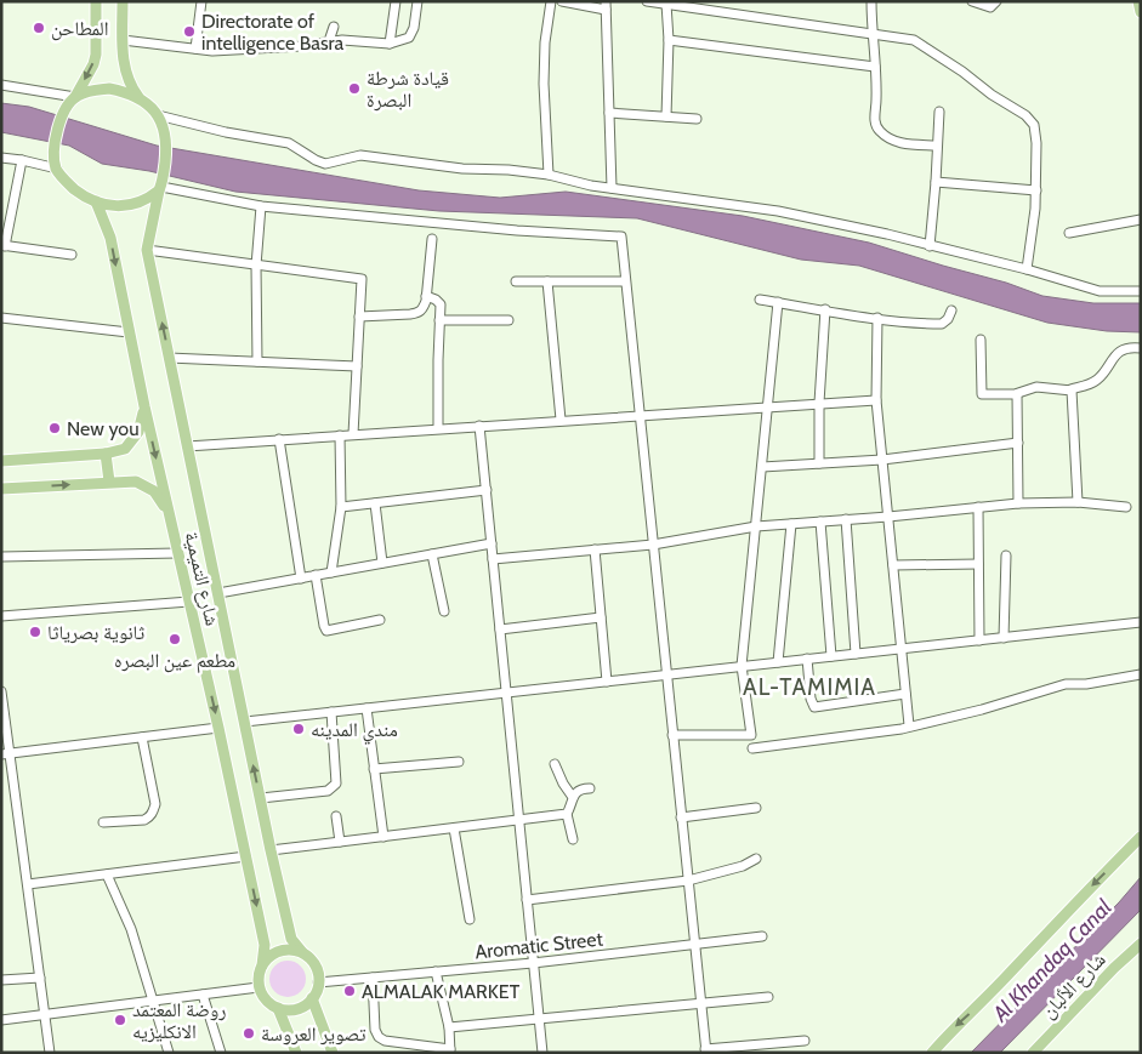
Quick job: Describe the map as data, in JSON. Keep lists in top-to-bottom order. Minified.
{"streets":{"main road":["شارع التميمية","شارع الألبان"],"street":["Aromatic Street"]},"crossings":[["شارع التميمية","Aromatic Street"]],"districts":["AL-TAMIMIA"],"water":["Al Khandaq Canal"],"places":["المطاحن","Directorate of intelligence Basra","قيادة شرطة البصرة","New you","ثانوية بصرياثا","مطعم عين البصره","مندي المدينه","ALMALAK MARKET","روضة المعتمد الانكليزيه","تصوير العروسة"]}
